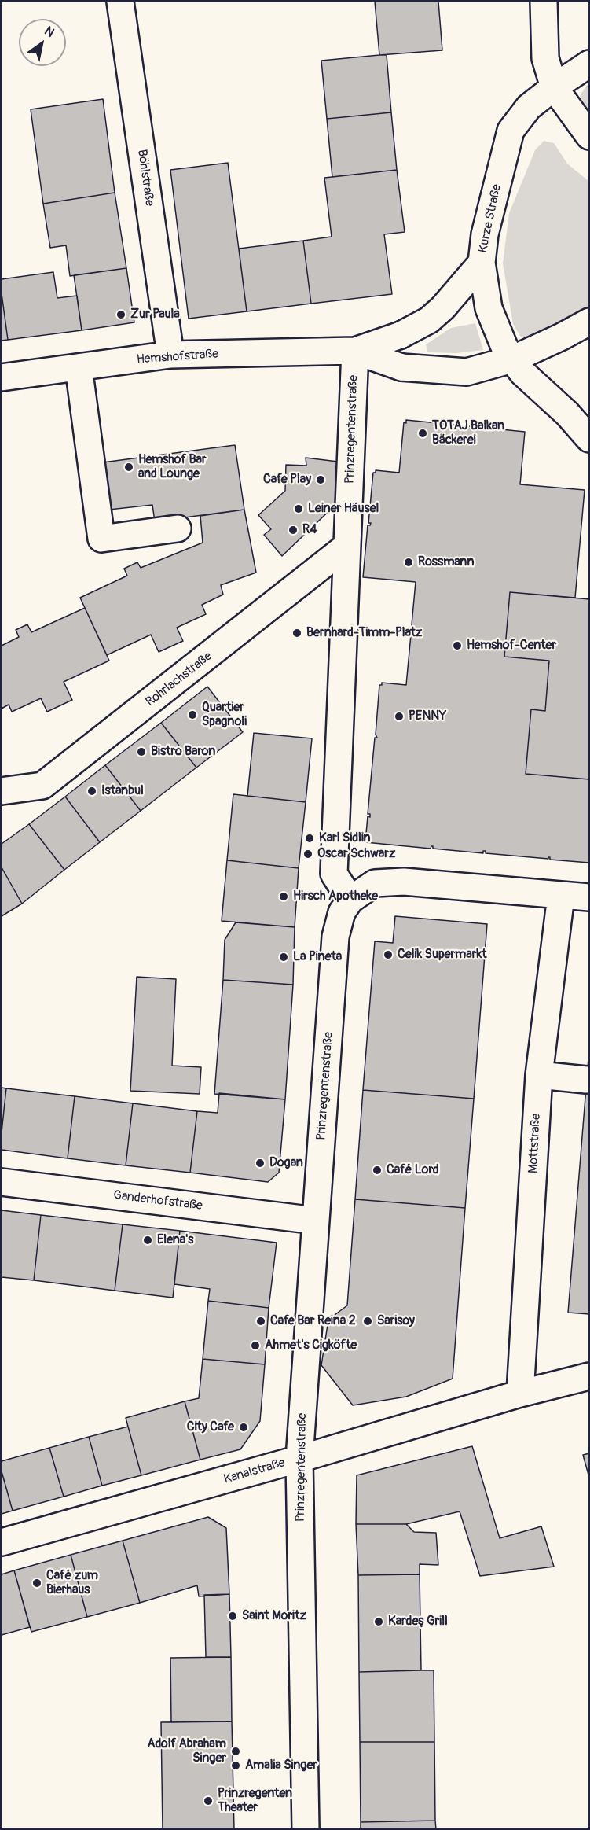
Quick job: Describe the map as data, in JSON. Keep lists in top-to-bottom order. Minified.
{"streets":{"street":["Böhlstraße","Kurze Straße","Hemshofstraße","Prinzregentenstraße","Rohrlachstraße","Mottstraße","Ganderhofstraße","Kanalstraße"]},"crossings":[["Böhlstraße","Hemshofstraße"],["Kurze Straße","Hemshofstraße"],["Hemshofstraße","Prinzregentenstraße"],["Prinzregentenstraße","Rohrlachstraße"],["Prinzregentenstraße","Ganderhofstraße"],["Prinzregentenstraße","Kanalstraße"],["Mottstraße","Kanalstraße"]],"places":["Zur Paula","TOTAJ Balkan Bäckerei","Hemshof Bar and Lounge","Cafe Play","Leiner Häusel","R4","Rossmann","Bernhard-Timm-Platz","Hemshof-Center","Quartier Spagnoli","PENNY","Bistro Baron","Istanbul","Karl Sidlin","Oscar Schwarz","Hirsch Apotheke","Celik Supermarkt","La Pineta","Dogan","Café Lord","Elena's","Cafe Bar Reina 2","Sarisoy","Ahmet's Cigköfte","City Cafe","Café zum Bierhaus","Saint Moritz","Kardeş Grill","Adolf Abraham Singer","Amalia Singer","Prinzregenten Theater"],"north":"top right"}
